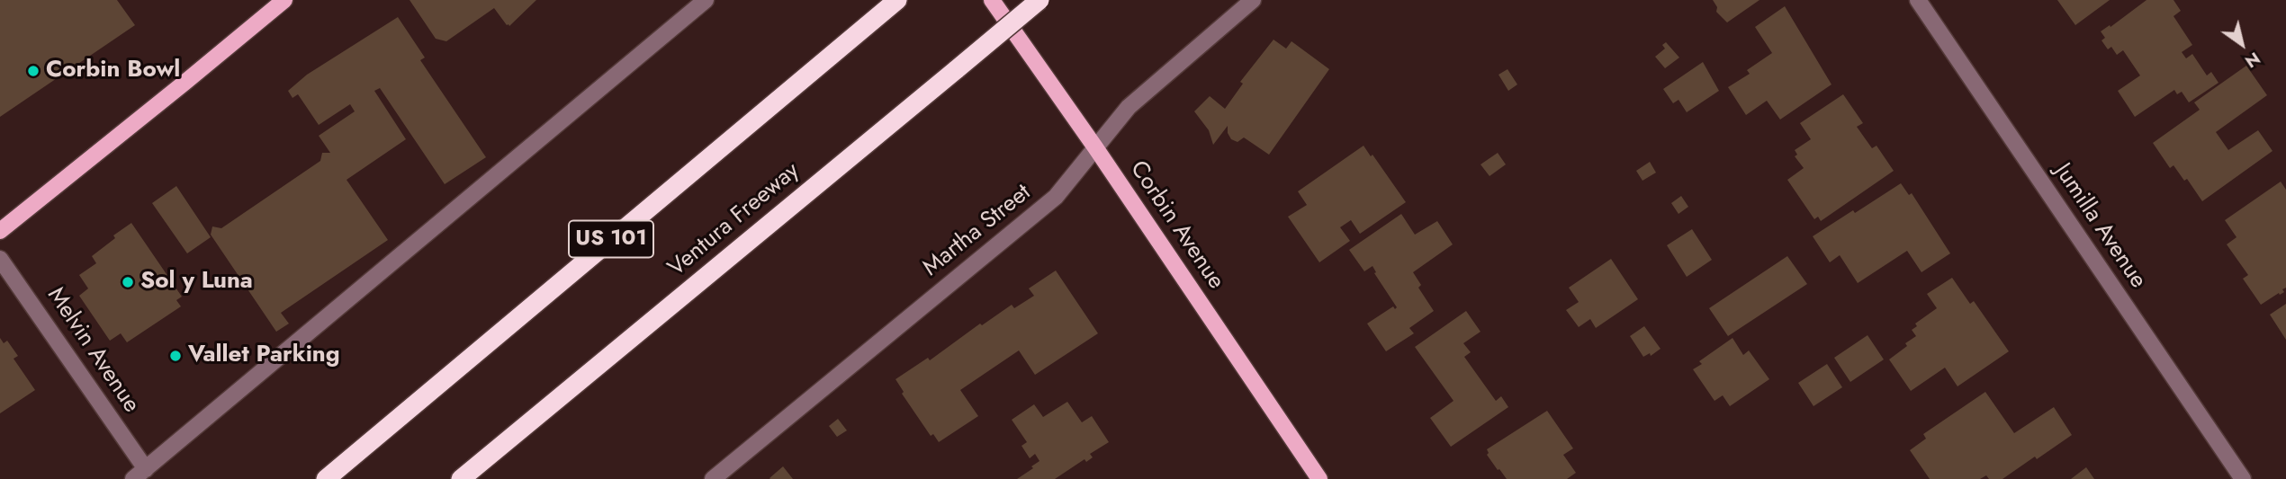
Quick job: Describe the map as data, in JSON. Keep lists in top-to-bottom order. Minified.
{"streets":{"highway":["Ventura Freeway","US 101"],"main road":["Corbin Avenue"],"street":["Jumilla Avenue","Martha Street","Melvin Avenue"]},"crossings":[["Corbin Avenue","Martha Street"]],"places":["Corbin Bowl","Sol y Luna","Vallet Parking"],"north":"bottom right"}
